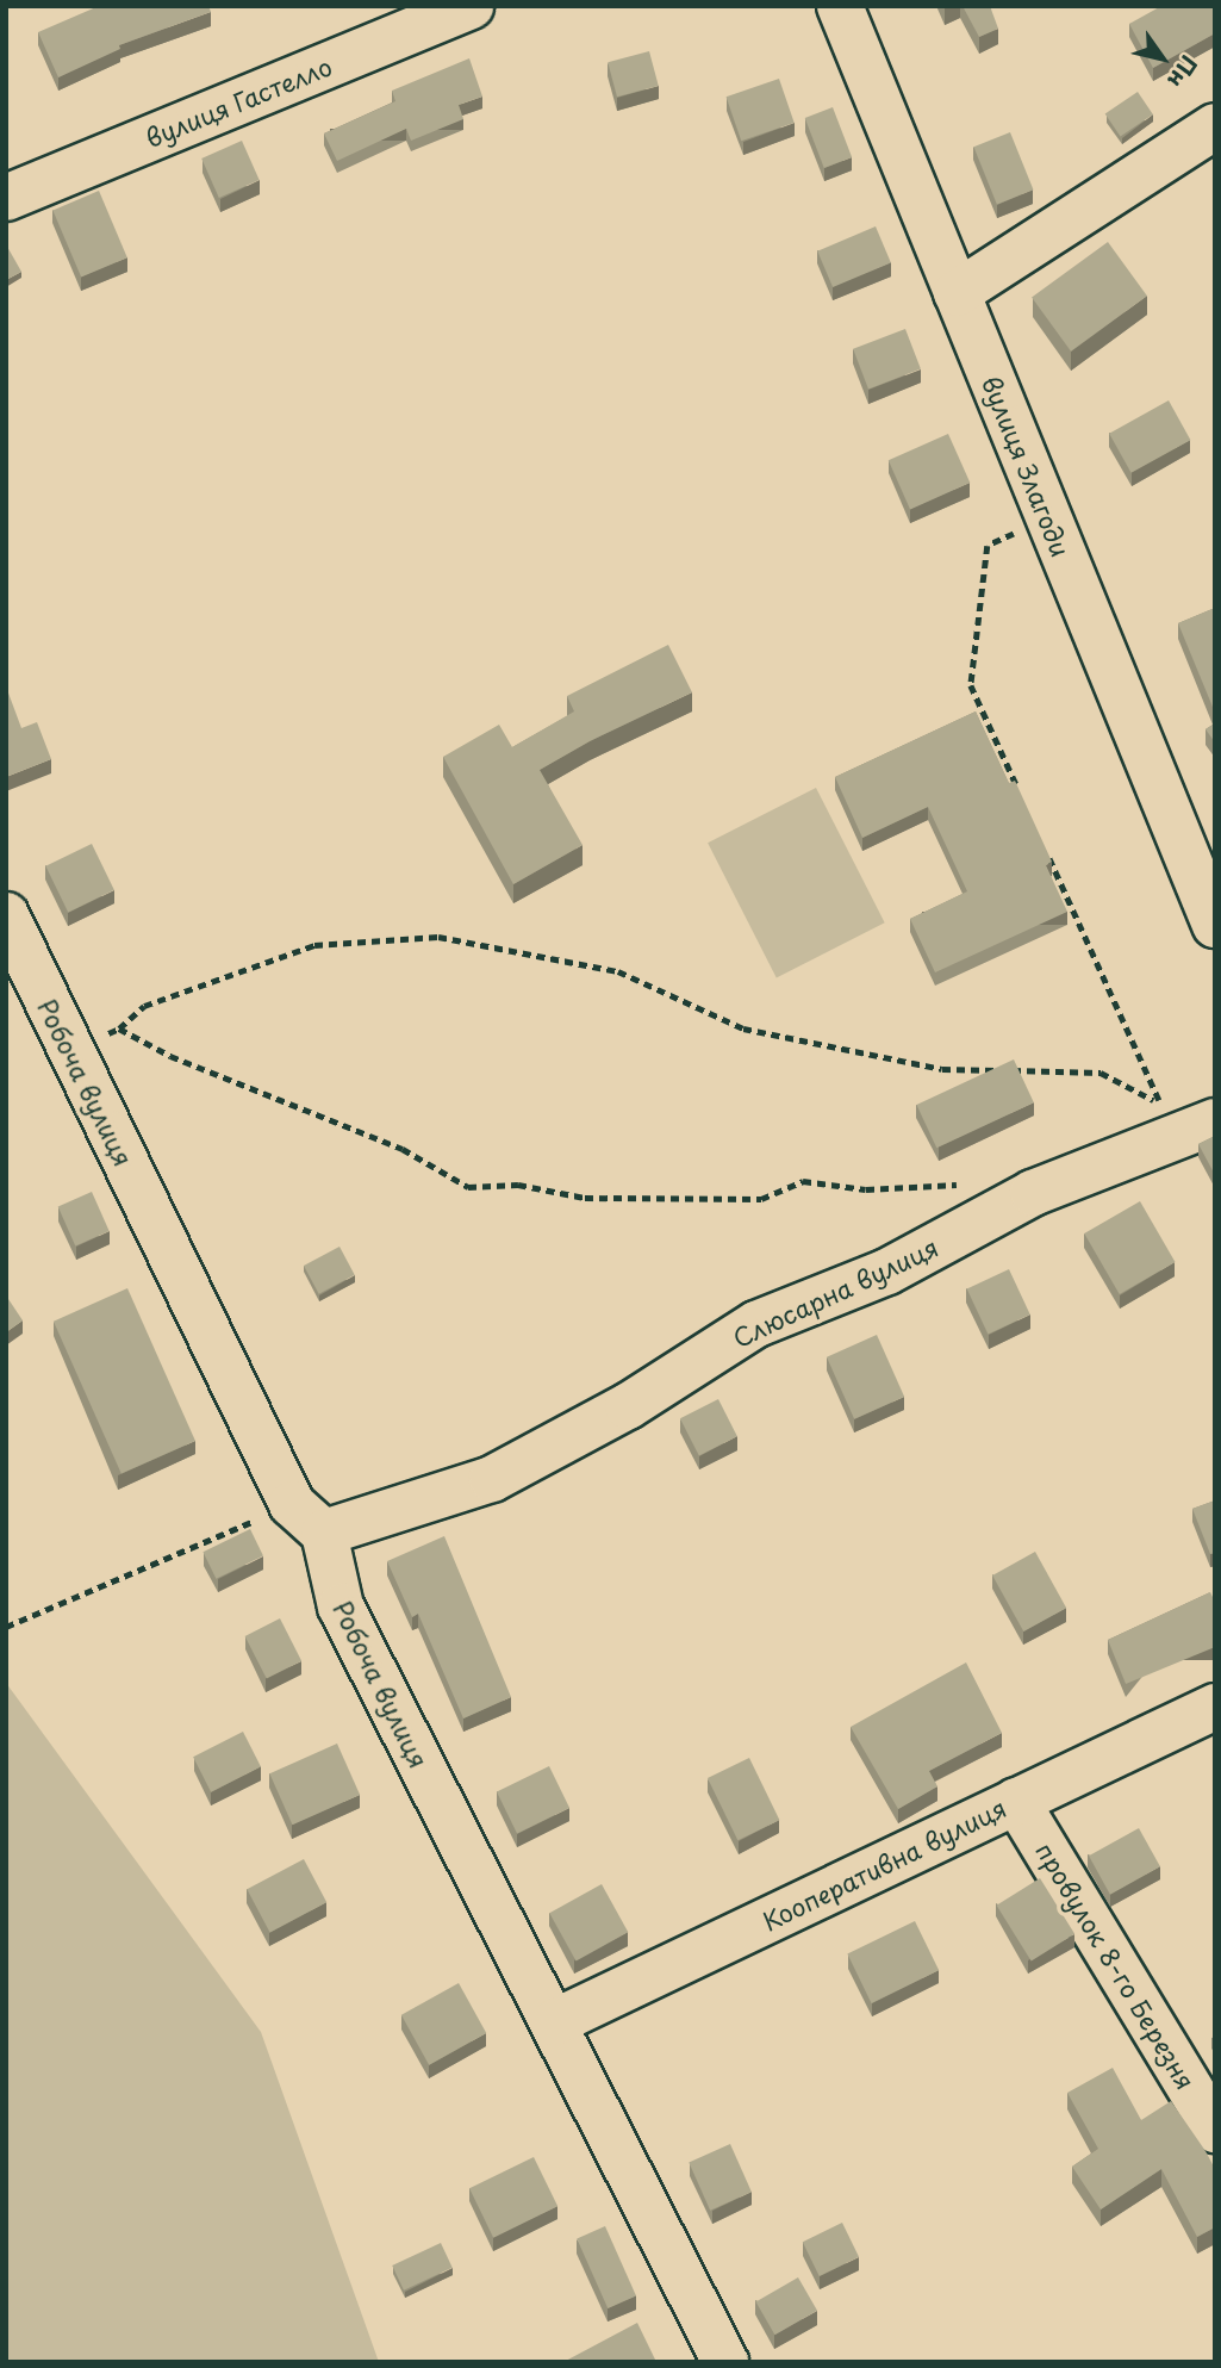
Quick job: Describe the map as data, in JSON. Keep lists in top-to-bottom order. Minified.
{"streets":{"street":["вулиця Гастелло","вулиця Злагоди","Робоча вулиця","Слюсарна вулиця","Кооперативна вулиця","провулок 8-го Березня"]},"crossings":[["Робоча вулиця","Слюсарна вулиця"],["Робоча вулиця","Кооперативна вулиця"],["Кооперативна вулиця","провулок 8-го Березня"]],"north":"bottom right"}
